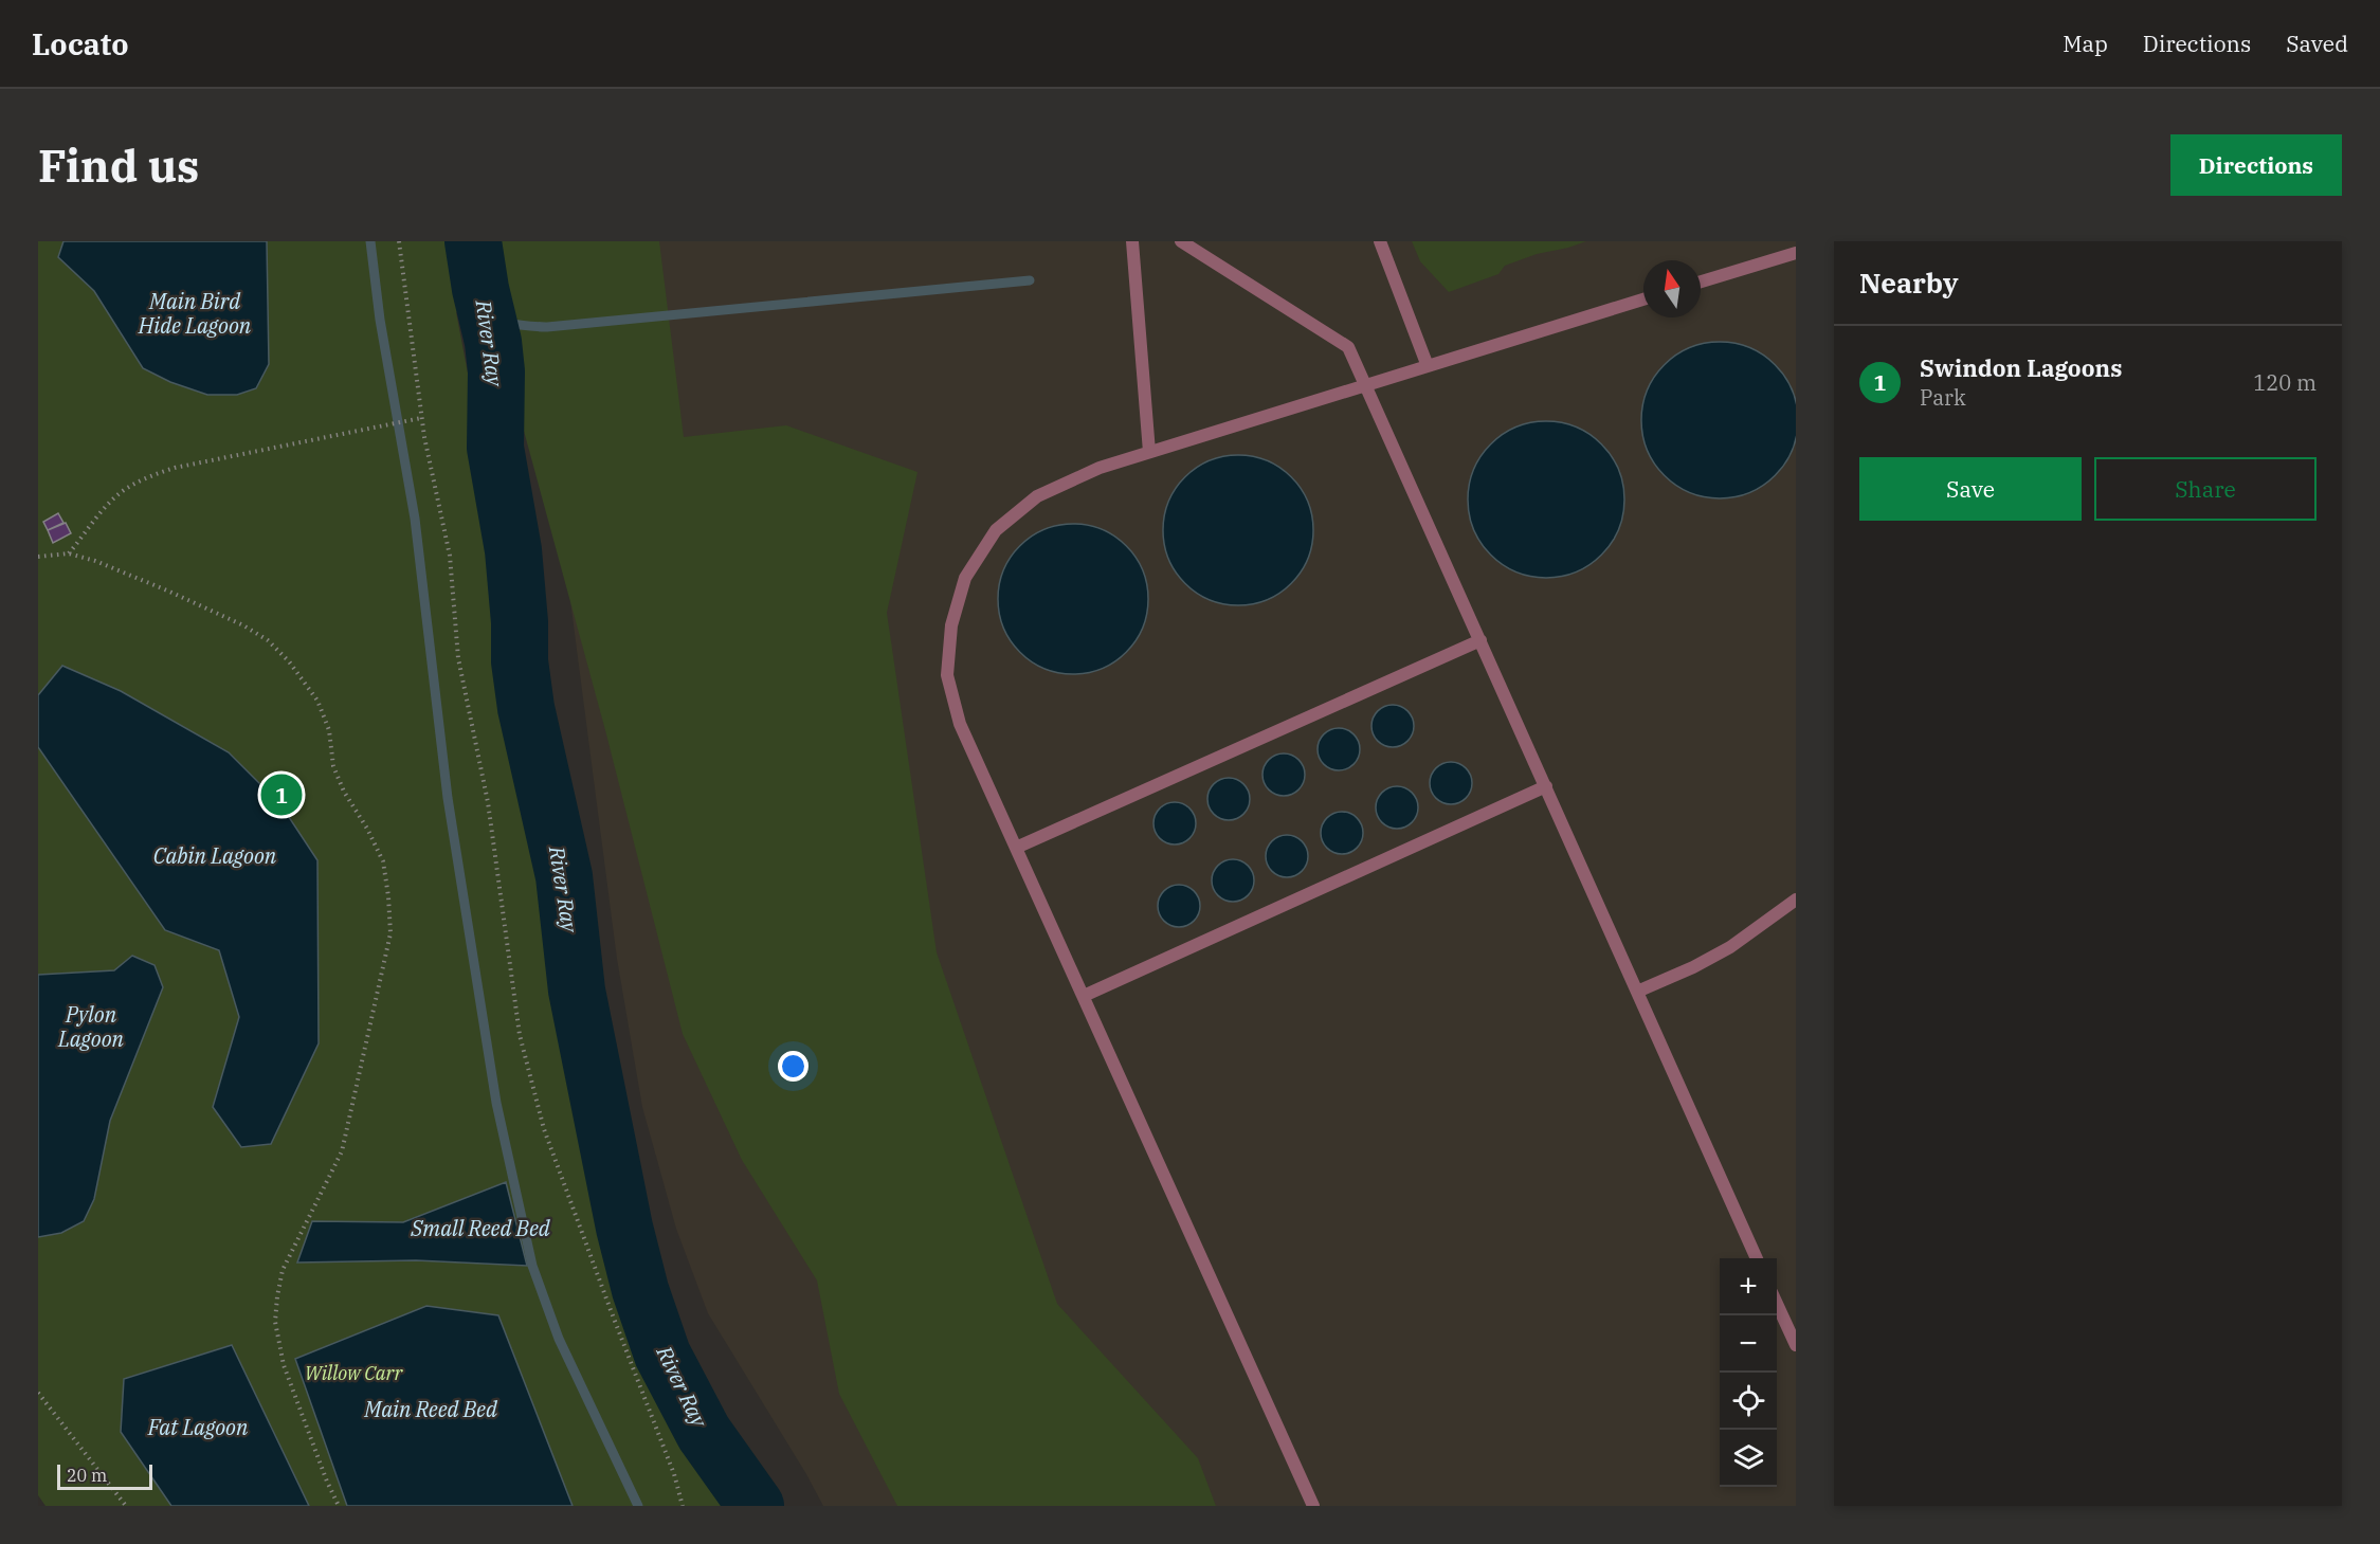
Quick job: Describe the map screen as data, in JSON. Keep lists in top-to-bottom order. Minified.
{"water":["Main Bird Hide Lagoon","River Ray","Cabin Lagoon","Pylon Lagoon","Small Reed Bed","Main Reed Bed","Fat Lagoon"],"parks":["Willow Carr"],"scale_bar":"20 m","north":"top","page":{"header":"Locato","nav":["Map","Directions","Saved"],"buttons":["Directions",["Save","Share"]],"title":"Find us","heading":"Nearby","list":[{"mark":"1","name":"Swindon Lagoons","note":"Park","value":"120 m"}],"pins":"1","map_buttons":["+","−"],"scale":"20 m"}}
